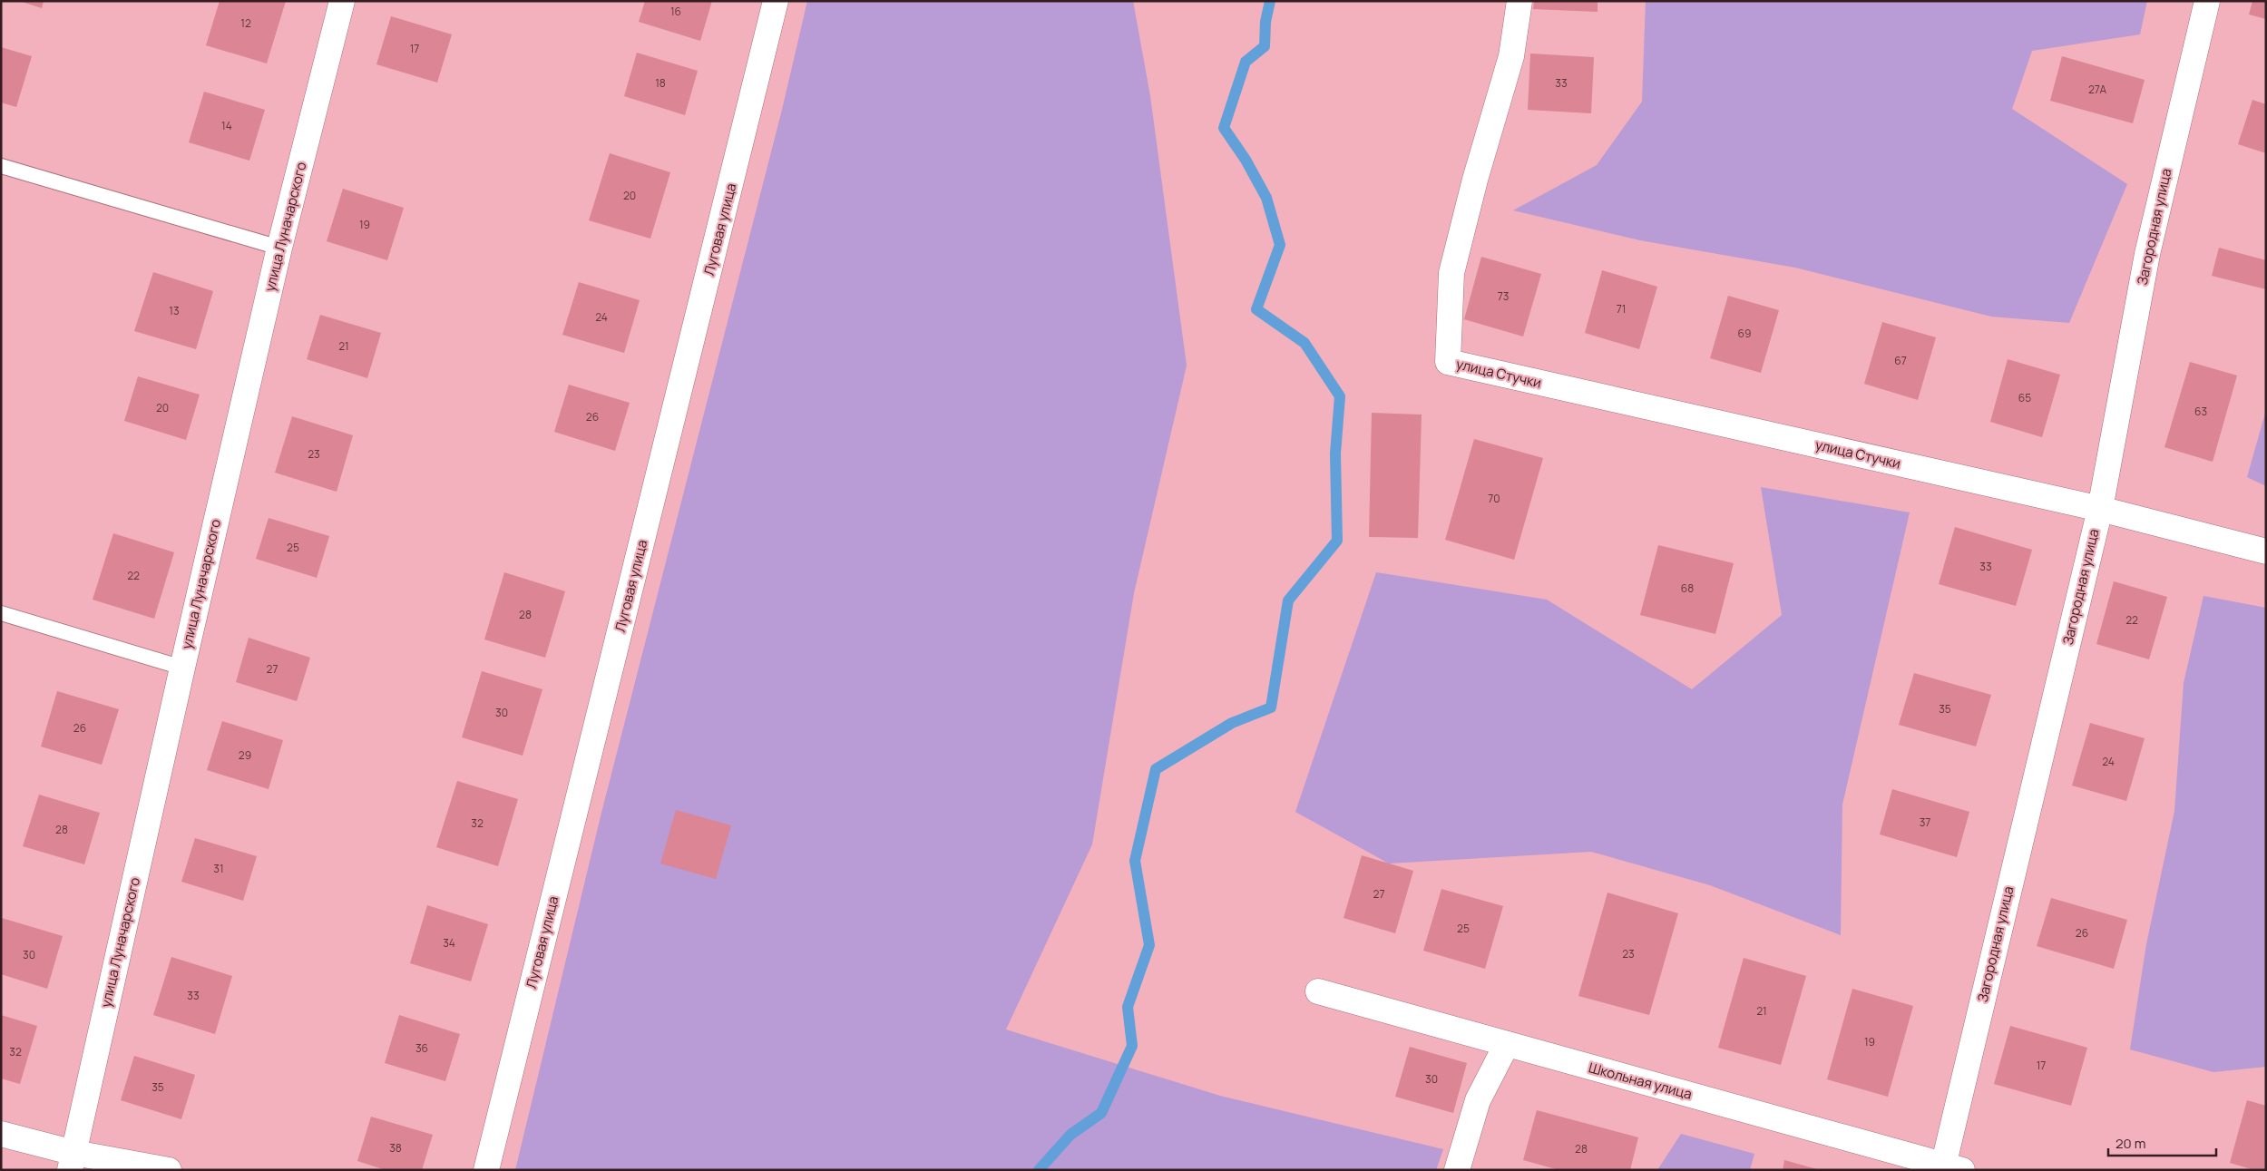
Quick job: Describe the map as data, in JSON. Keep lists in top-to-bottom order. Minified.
{"streets":{"street":["улица Луначарского","Загородная улица","Луговая улица","улица Стучки","Школьная улица"]},"crossings":[["Загородная улица","улица Стучки"],["Загородная улица","Школьная улица"]],"house_numbers":["16","12","17","18","33","27А","14","20","19","73","71","13","24","69","21","67","65","20","63","26","23","70","25","33","22","68","28","22","27","35","30","26","29","24","37","32","28","31","27","25","26","34","23","30","33","21","19","36","32","17","30","35","38","28"],"scale_bar":"20 m"}
